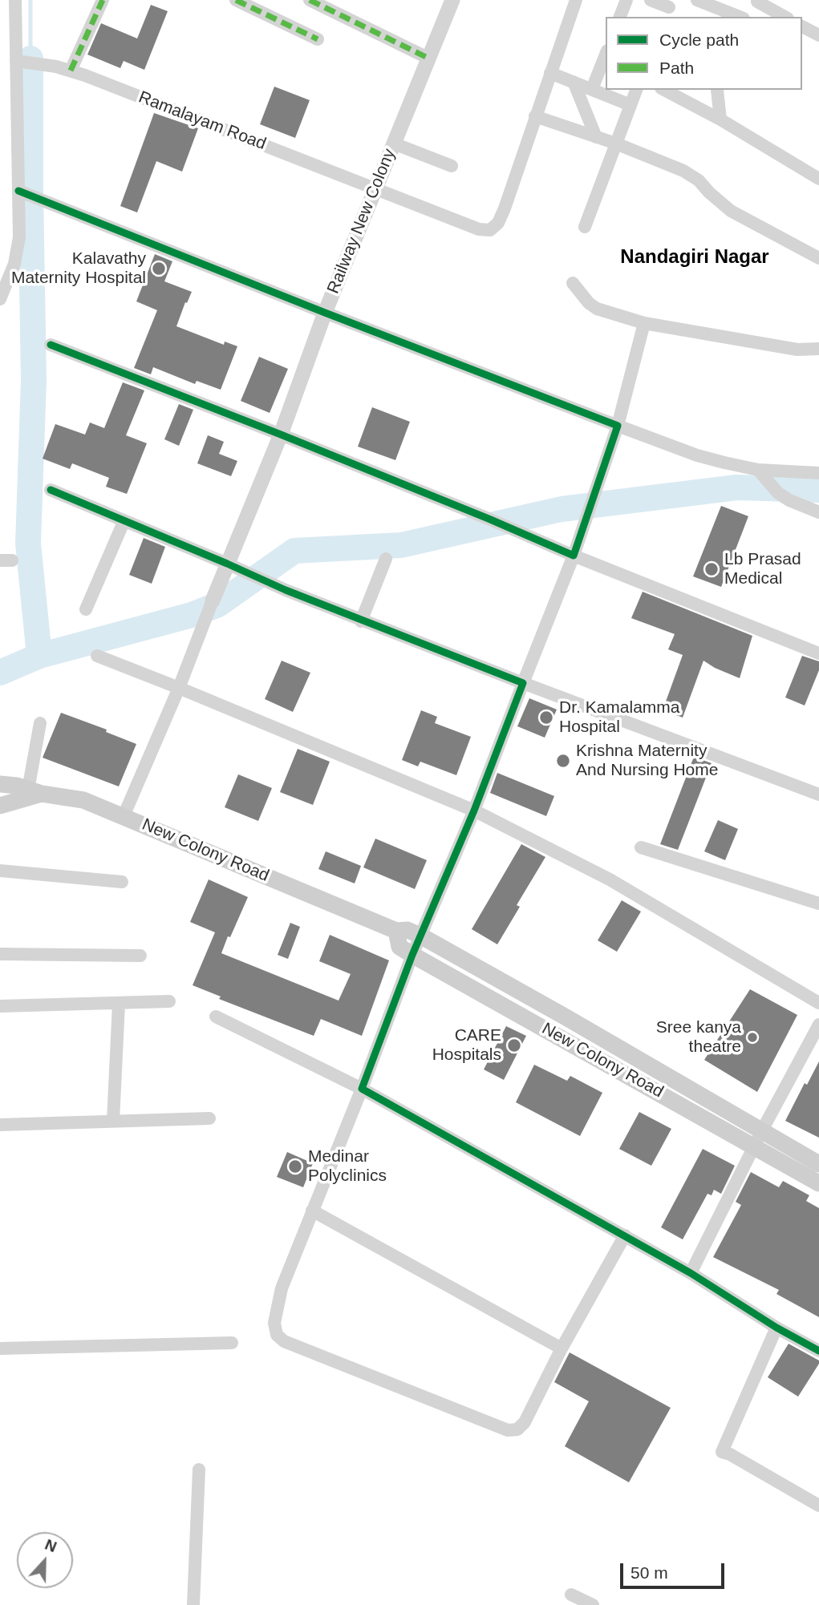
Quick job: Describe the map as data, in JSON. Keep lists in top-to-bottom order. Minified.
{"streets":{"main road":["New Colony Road"],"street":["Ramalayam Road","Railway New Colony"]},"crossings":[["Ramalayam Road","Railway New Colony"]],"districts":["Nandagiri Nagar"],"places":["Kalavathy Maternity Hospital","Lb Prasad Medical","Dr. Kamalamma Hospital","Krishna Maternity And Nursing Home","Sree kanya theatre","CARE Hospitals","Medinar Polyclinics"],"legend":["Cycle path","Path"],"scale_bar":"50 m","north":"top"}
